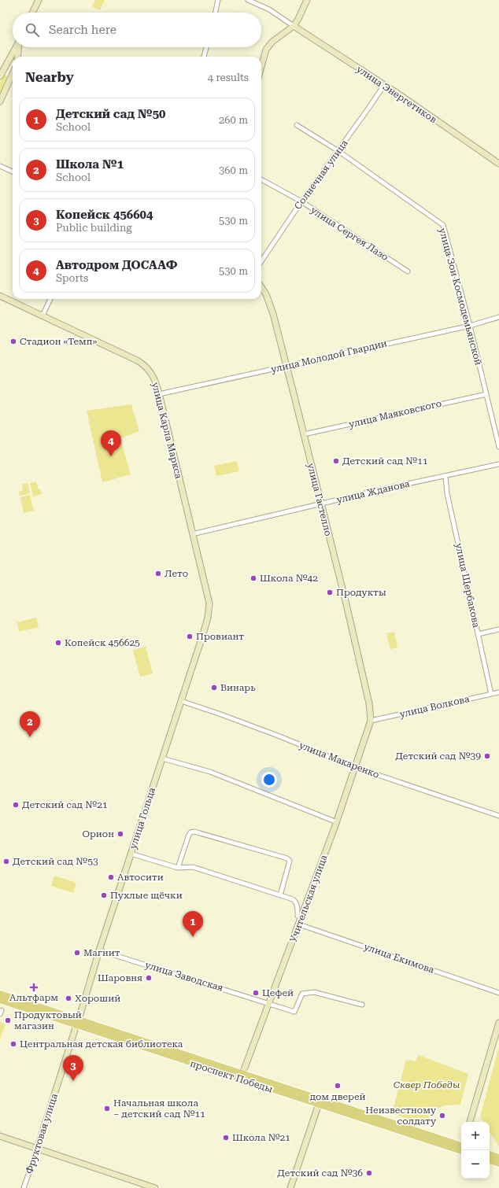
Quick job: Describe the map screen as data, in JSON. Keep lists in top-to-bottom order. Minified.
{"streets":{"main road":["проспект Победы"],"street":["улица Энергетиков","Солнечная улица","улица Сергея Лазо","улица Зои Космодемьянской","улица Молодой Гвардии","улица Маяковского","улица Карла Маркса","улица Жданова","улица Гастелло","улица Щербакова","улица Волкова","улица Макаренко","улица Гольца","Учительская улица","улица Екимова","улица Заводская","Фруктовая улица"]},"crossings":[["улица Энергетиков","Солнечная улица"],["Солнечная улица","улица Сергея Лазо"],["Солнечная улица","улица Зои Космодемьянской"],["улица Зои Космодемьянской","улица Молодой Гвардии"],["улица Зои Космодемьянской","улица Маяковского"],["улица Молодой Гвардии","улица Карла Маркса"],["улица Молодой Гвардии","улица Гастелло"],["улица Маяковского","улица Гастелло"],["улица Карла Маркса","улица Жданова"],["улица Карла Маркса","улица Гольца"],["улица Жданова","улица Гастелло"],["улица Жданова","улица Щербакова"],["улица Гастелло","улица Волкова"],["улица Гастелло","Учительская улица"],["улица Щербакова","улица Волкова"],["улица Волкова","Учительская улица"],["улица Макаренко","улица Гольца"],["улица Макаренко","Учительская улица"],["улица Гольца","улица Заводская"],["улица Гольца","проспект Победы"],["улица Гольца","Фруктовая улица"],["Учительская улица","улица Екимова"],["Учительская улица","улица Заводская"],["Учительская улица","проспект Победы"],["проспект Победы","Фруктовая улица"]],"parks":["Сквер Победы"],"places":{"other":["Стадион «Темп»","Детский сад №11","Лето","Школа №42","Продукты","Провиант","Копейск 456625","Винарь","Детский сад №39","Детский сад №21","Орион","Детский сад №53","Автосити","Пухлые щёчки","Магнит","Шаровня","Цефей","Хороший","Продуктовый магазин","Центральная детская библиотека","дом дверей","Начальная школа – детский сад №11","Неизвестному солдату","Школа №21","Детский сад №36"],"health":["Альтфарм"]},"page":{"search":"Search here","heading":["Nearby","4 results"],"list":[{"mark":"1","name":"Детский сад №50","note":"School","value":"260 m"},{"mark":"2","name":"Школа №1","note":"School","value":"360 m"},{"mark":"3","name":"Копейск 456604","note":"Public building","value":"530 m"},{"mark":"4","name":"Автодром ДОСААФ","note":"Sports","value":"530 m"}],"pins":["4","2","1","3"],"map_buttons":["+","−"]}}
